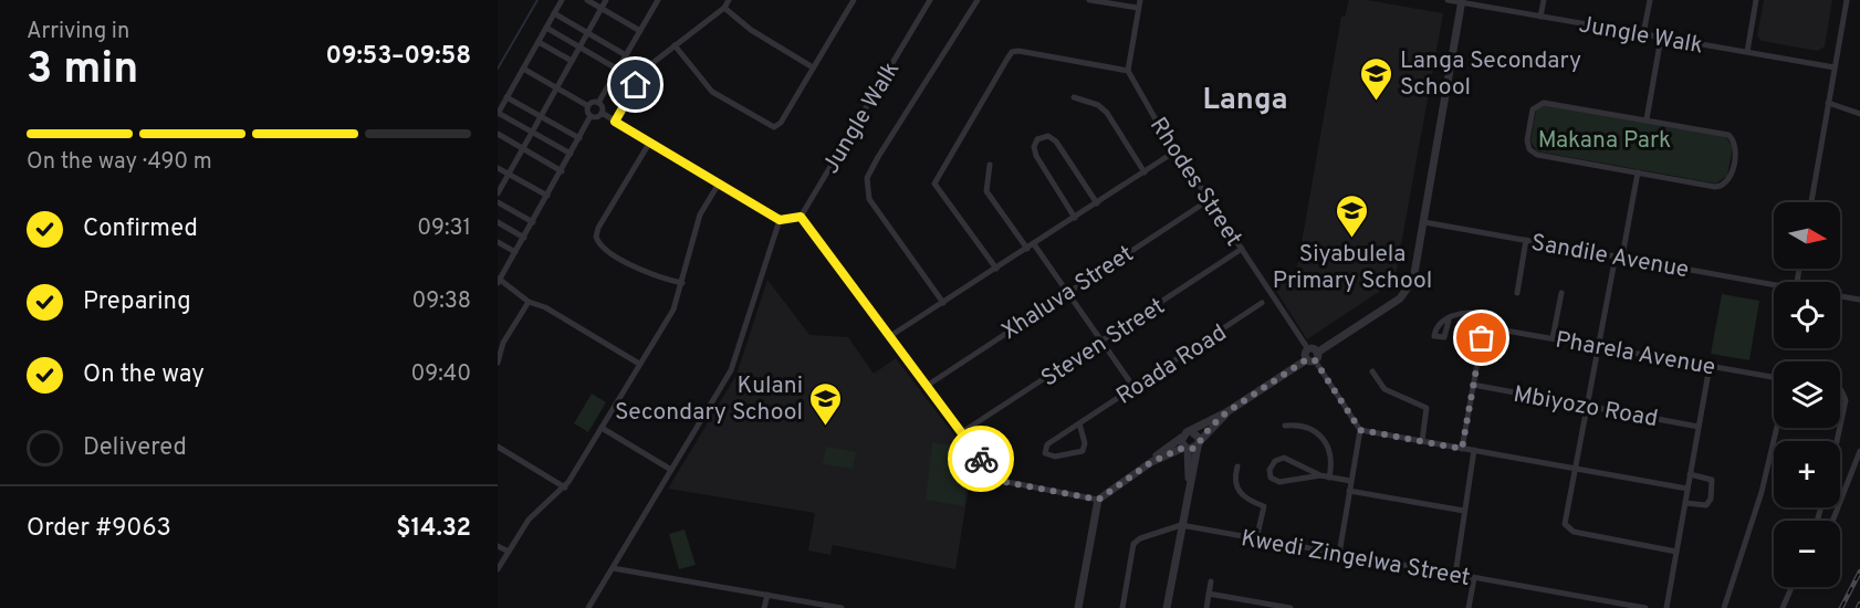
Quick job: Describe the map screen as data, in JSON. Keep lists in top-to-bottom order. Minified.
{"streets":{"street":["Jungle Walk","Rhodes Street","Sandile Avenue","Xhaluva Street","Steven Street","Pharela Avenue","Roada Road","Mbiyozo Road","Kwedi Zingelwa Street"]},"crossings":[["Rhodes Street","Xhaluva Street"],["Rhodes Street","Steven Street"]],"districts":["Langa"],"parks":["Makana Park"],"places":{"school or university":["Langa Secondary School","Siyabulela Primary School","Kulani Secondary School"]},"north":"right","page":{"heading":["3 min","Arriving in","09:53–09:58"],"panel":["Order #9063","$14.32"],"bar":"On the way · 490 m","list":[["Confirmed","09:31"],["Preparing","09:38"],["On the way","09:40"],"Delivered"],"map_buttons":["+","−"]}}
